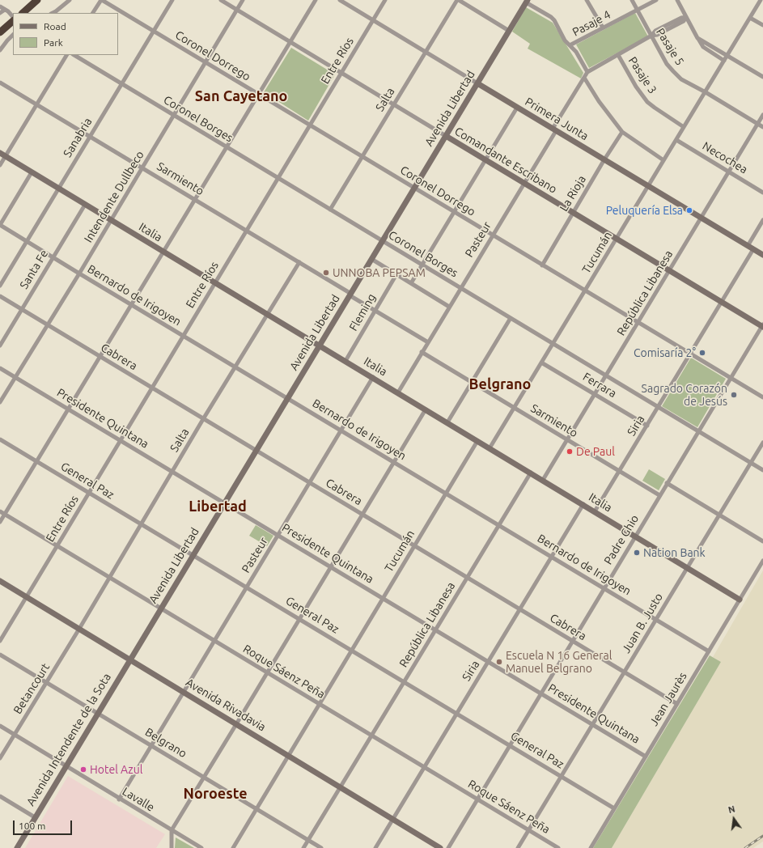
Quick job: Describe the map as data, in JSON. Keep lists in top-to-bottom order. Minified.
{"streets":{"main road":["Avenida Libertad","Primera Junta","Comandante Escribano","Italia","Avenida Rivadavia","Avenida Intendente de la Sota"],"street":["Pasaje 4","Pasaje 5","Coronel Dorrego","Entre Ríos","Pasaje 3","Salta","Coronel Borges","Sanabria","Necochea","Sarmiento","La Rioja","Intendente Dullbeco","Pasteur","Tucumán","Santa Fe","República Libanesa","Bernardo de Irigoyen","Fleming","Cabrera","Ferrara","Presidente Quintana","Siria","General Paz","Padre Ghio","Juan B. Justo","Roque Sáenz Peña","Betancourt","Jean Jaurès","Belgrano","Lavalle"]},"crossings":[["Pasaje 4","Pasaje 5"],["Pasaje 5","Tucumán"],["Pasaje 5","República Libanesa"],["Coronel Dorrego","Entre Ríos"],["Coronel Dorrego","Salta"],["Coronel Dorrego","Avenida Libertad"],["Coronel Dorrego","Sanabria"],["Coronel Dorrego","La Rioja"],["Coronel Dorrego","Intendente Dullbeco"],["Coronel Dorrego","Pasteur"],["Coronel Dorrego","Tucumán"],["Coronel Dorrego","República Libanesa"],["Coronel Dorrego","Siria"],["Coronel Dorrego","Padre Ghio"],["Entre Ríos","Coronel Borges"],["Entre Ríos","Primera Junta"],["Entre Ríos","Comandante Escribano"],["Entre Ríos","Sarmiento"],["Entre Ríos","Italia"],["Entre Ríos","Bernardo de Irigoyen"],["Entre Ríos","Cabrera"],["Entre Ríos","Presidente Quintana"],["Entre Ríos","General Paz"],["Entre Ríos","Roque Sáenz Peña"],["Entre Ríos","Avenida Rivadavia"],["Pasaje 3","Tucumán"],["Salta","Coronel Borges"],["Salta","Primera Junta"],["Salta","Comandante Escribano"],["Salta","Sarmiento"],["Salta","Italia"],["Salta","Bernardo de Irigoyen"],["Salta","Cabrera"],["Salta","Presidente Quintana"],["Salta","General Paz"],["Salta","Roque Sáenz Peña"],["Salta","Betancourt"],["Salta","Avenida Rivadavia"],["Avenida Libertad","Coronel Borges"],["Avenida Libertad","Primera Junta"],["Avenida Libertad","Comandante Escribano"],["Avenida Libertad","Sarmiento"],["Avenida Libertad","Italia"],["Avenida Libertad","Bernardo de Irigoyen"],["Avenida Libertad","Cabrera"],["Avenida Libertad","Presidente Quintana"],["Avenida Libertad","General Paz"],["Avenida Libertad","Roque Sáenz Peña"],["Avenida Libertad","Avenida Rivadavia"],["Avenida Libertad","Avenida Intendente de la Sota"],["Coronel Borges","Sanabria"],["Coronel Borges","Intendente Dullbeco"],["Coronel Borges","Pasteur"],["Coronel Borges","Tucumán"],["Coronel Borges","República Libanesa"],["Coronel Borges","Siria"],["Coronel Borges","Padre Ghio"],["Coronel Borges","Juan B. Justo"],["Primera Junta","La Rioja"],["Primera Junta","Pasteur"],["Primera Junta","Tucumán"],["Primera Junta","República Libanesa"],["Primera Junta","Siria"],["Sanabria","Sarmiento"],["Sanabria","Italia"],["Sanabria","Bernardo de Irigoyen"],["Necochea","Tucumán"],["Necochea","República Libanesa"],["Comandante Escribano","La Rioja"],["Comandante Escribano","Intendente Dullbeco"],["Comandante Escribano","Pasteur"],["Comandante Escribano","Tucumán"],["Comandante Escribano","República Libanesa"],["Comandante Escribano","Siria"],["Comandante Escribano","Padre Ghio"],["Sarmiento","Intendente Dullbeco"],["Sarmiento","Pasteur"],["Sarmiento","Tucumán"],["Sarmiento","República Libanesa"],["Sarmiento","Fleming"],["Sarmiento","Siria"],["Sarmiento","Padre Ghio"],["Intendente Dullbeco","Italia"],["Intendente Dullbeco","Bernardo de Irigoyen"],["Intendente Dullbeco","Cabrera"],["Intendente Dullbeco","Presidente Quintana"],["Italia","Pasteur"],["Italia","Tucumán"],["Italia","Santa Fe"],["Italia","República Libanesa"],["Italia","Fleming"],["Italia","Siria"],["Italia","Padre Ghio"],["Italia","Juan B. Justo"],["Italia","Jean Jaurès"],["Pasteur","Bernardo de Irigoyen"],["Pasteur","Cabrera"],["Pasteur","Presidente Quintana"],["Pasteur","General Paz"],["Pasteur","Roque Sáenz Peña"],["Pasteur","Avenida Rivadavia"],["Pasteur","Belgrano"],["Pasteur","Lavalle"],["Tucumán","Bernardo de Irigoyen"],["Tucumán","Cabrera"],["Tucumán","Ferrara"],["Tucumán","Presidente Quintana"],["Tucumán","General Paz"],["Tucumán","Roque Sáenz Peña"],["Tucumán","Avenida Rivadavia"],["Tucumán","Belgrano"],["Santa Fe","Bernardo de Irigoyen"],["Santa Fe","Cabrera"],["República Libanesa","Bernardo de Irigoyen"],["República Libanesa","Cabrera"],["República Libanesa","Ferrara"],["República Libanesa","Presidente Quintana"],["República Libanesa","General Paz"],["República Libanesa","Roque Sáenz Peña"],["República Libanesa","Avenida Rivadavia"],["República Libanesa","Belgrano"],["Bernardo de Irigoyen","Siria"],["Bernardo de Irigoyen","Padre Ghio"],["Bernardo de Irigoyen","Juan B. Justo"],["Bernardo de Irigoyen","Jean Jaurès"],["Cabrera","Siria"],["Cabrera","Padre Ghio"],["Cabrera","Juan B. Justo"],["Cabrera","Jean Jaurès"],["Ferrara","Siria"],["Presidente Quintana","Siria"],["Presidente Quintana","Padre Ghio"],["Presidente Quintana","Juan B. Justo"],["Presidente Quintana","Jean Jaurès"],["Siria","General Paz"],["Siria","Roque Sáenz Peña"],["Siria","Avenida Rivadavia"],["General Paz","Padre Ghio"],["General Paz","Juan B. Justo"],["General Paz","Jean Jaurès"],["Padre Ghio","Roque Sáenz Peña"],["Juan B. Justo","Roque Sáenz Peña"],["Betancourt","Avenida Rivadavia"],["Betancourt","Belgrano"],["Betancourt","Lavalle"],["Avenida Rivadavia","Avenida Intendente de la Sota"],["Avenida Intendente de la Sota","Belgrano"],["Avenida Intendente de la Sota","Lavalle"]],"districts":["San Cayetano","Belgrano","Libertad","Noroeste"],"places":["Peluquería Elsa","UNNOBA PEPSAM","Comisaría 2°","Sagrado Corazón de Jesús","De Paul","Nation Bank","Escuela N 16 General Manuel Belgrano","Hotel Azul"],"legend":["Road","Park"],"scale_bar":"100 m","north":"top"}
